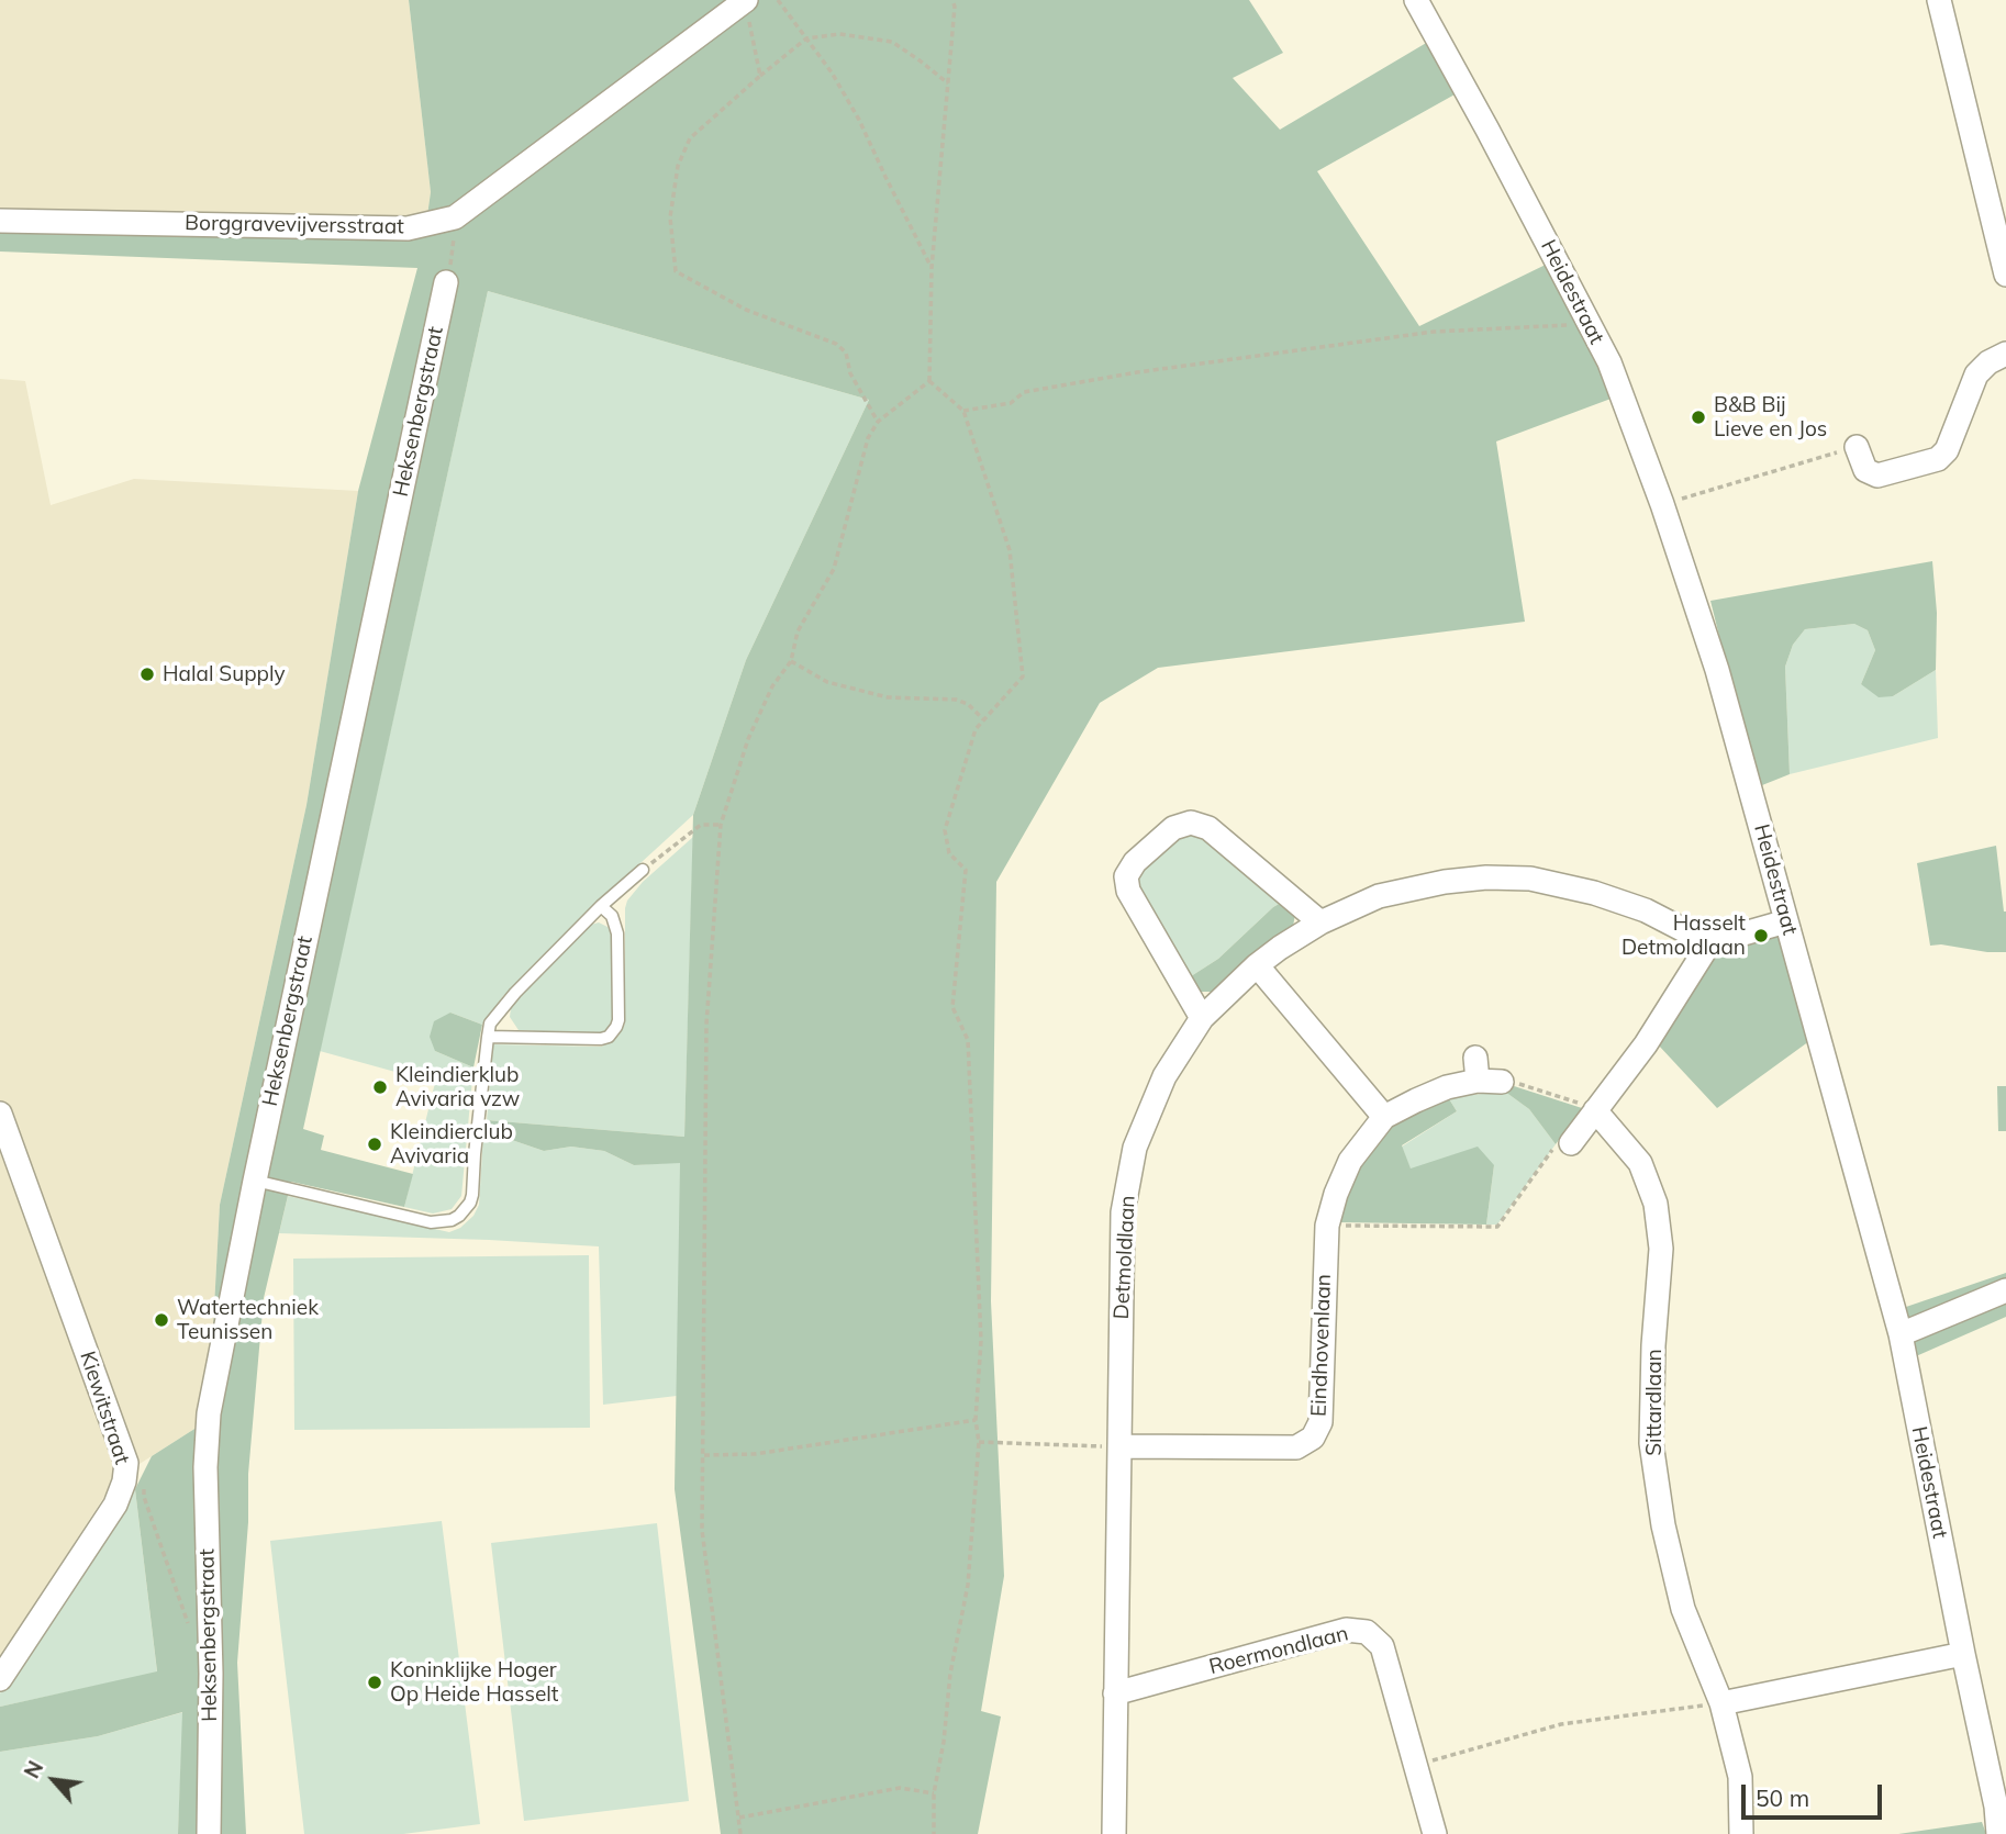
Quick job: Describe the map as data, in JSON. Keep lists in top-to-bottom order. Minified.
{"streets":{"street":["Borggravevijversstraat","Heidestraat","Heksenbergstraat","Detmoldlaan","Eindhovenlaan","Sittardlaan","Kiewitstraat","Roermondlaan"]},"crossings":[["Detmoldlaan","Eindhovenlaan"],["Detmoldlaan","Roermondlaan"]],"places":["B&B Bij Lieve en Jos","Halal Supply","Hasselt Detmoldlaan","Kleindierklub Avivaria vzw","Kleindierclub Avivaria","Watertechniek Teunissen","Koninklijke Hoger Op Heide Hasselt"],"scale_bar":"50 m","north":"top left"}
